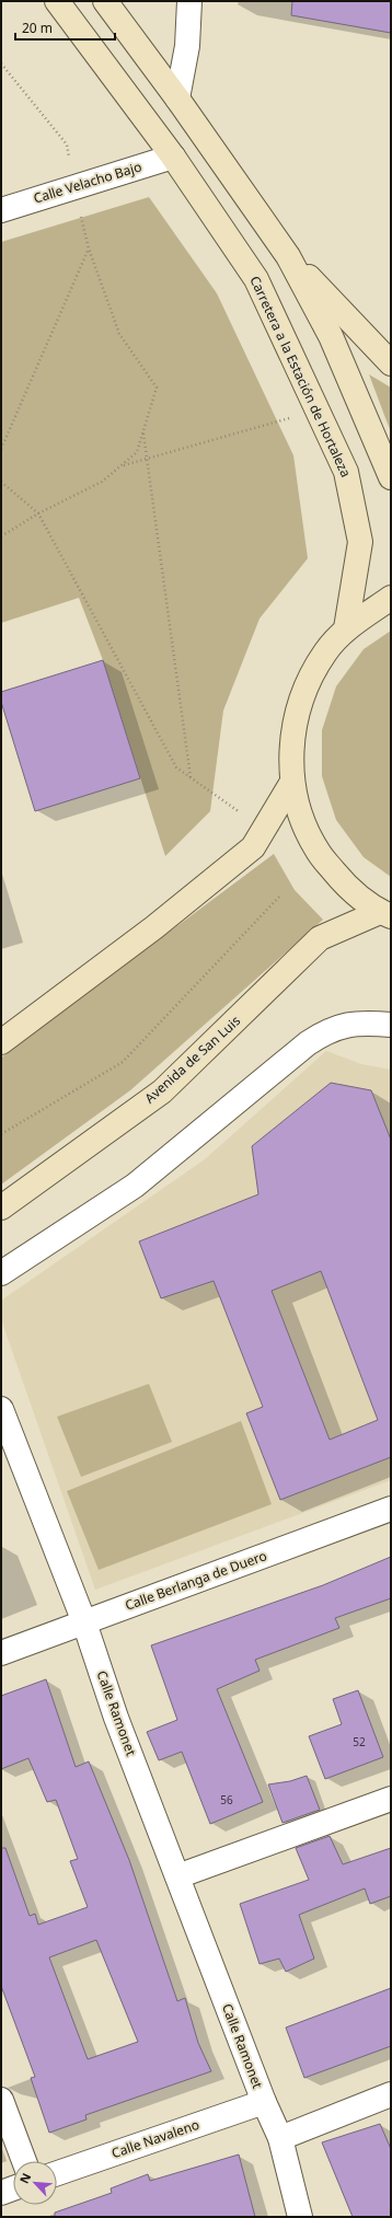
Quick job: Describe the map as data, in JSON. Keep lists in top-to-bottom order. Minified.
{"streets":{"street":["Calle Velacho Bajo","Carretera a la Estación de Hortaleza","Avenida de San Luis","Calle Berlanga de Duero","Calle Ramonet","Calle Navaleno"]},"crossings":[["Calle Velacho Bajo","Carretera a la Estación de Hortaleza"],["Calle Berlanga de Duero","Calle Ramonet"],["Calle Ramonet","Calle Navaleno"]],"house_numbers":["52","56"],"scale_bar":"20 m","north":"top left"}
